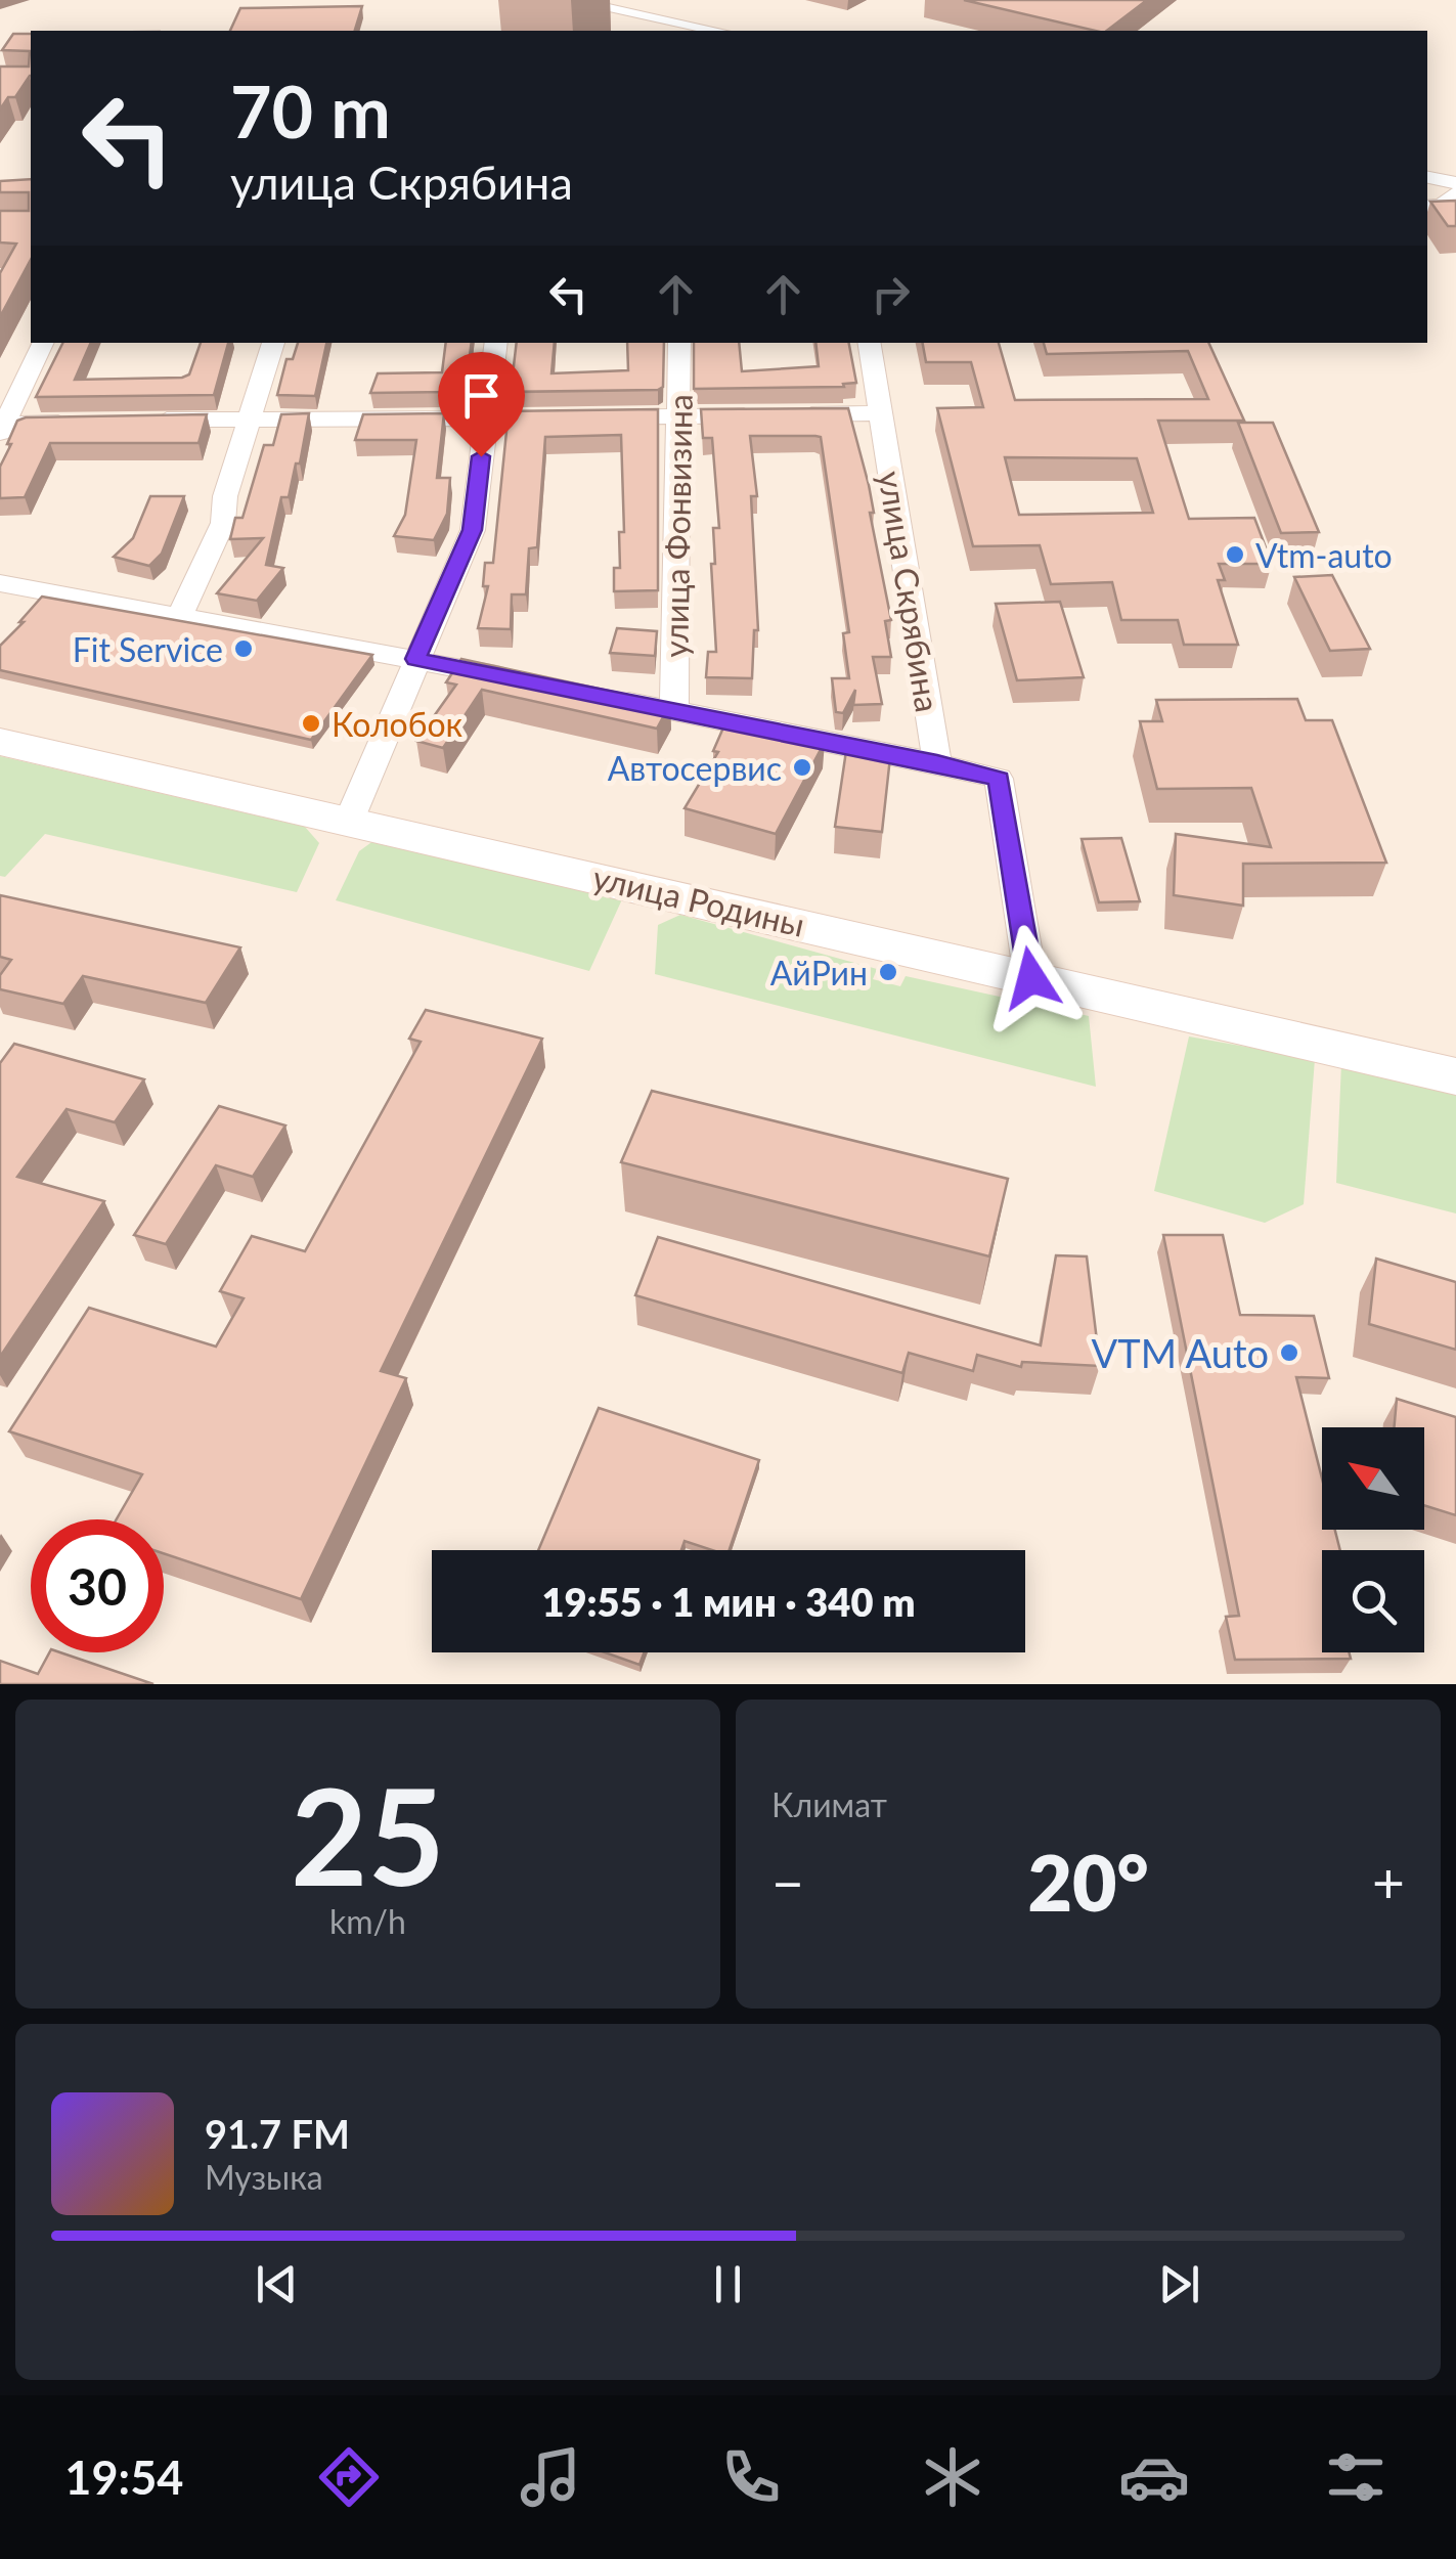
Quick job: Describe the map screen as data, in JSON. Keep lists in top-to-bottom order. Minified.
{"streets":{"street":["улица Фонвизина","улица Скрябина","улица Родины"]},"places":["Vtm-auto","Fit Service","Колобок","Автосервис","АйРин","VTM Auto"],"north":"top left","page":{"turn":["70 m","улица Скрябина"],"limit":"30","trip":"19:55 · 1 мин · 340 m","tile":[["25","km/h"],"Климат"],"heat":["−","20°","+"],"song":["91.7 FM","Музыка"],"tabs":"19:54"}}
